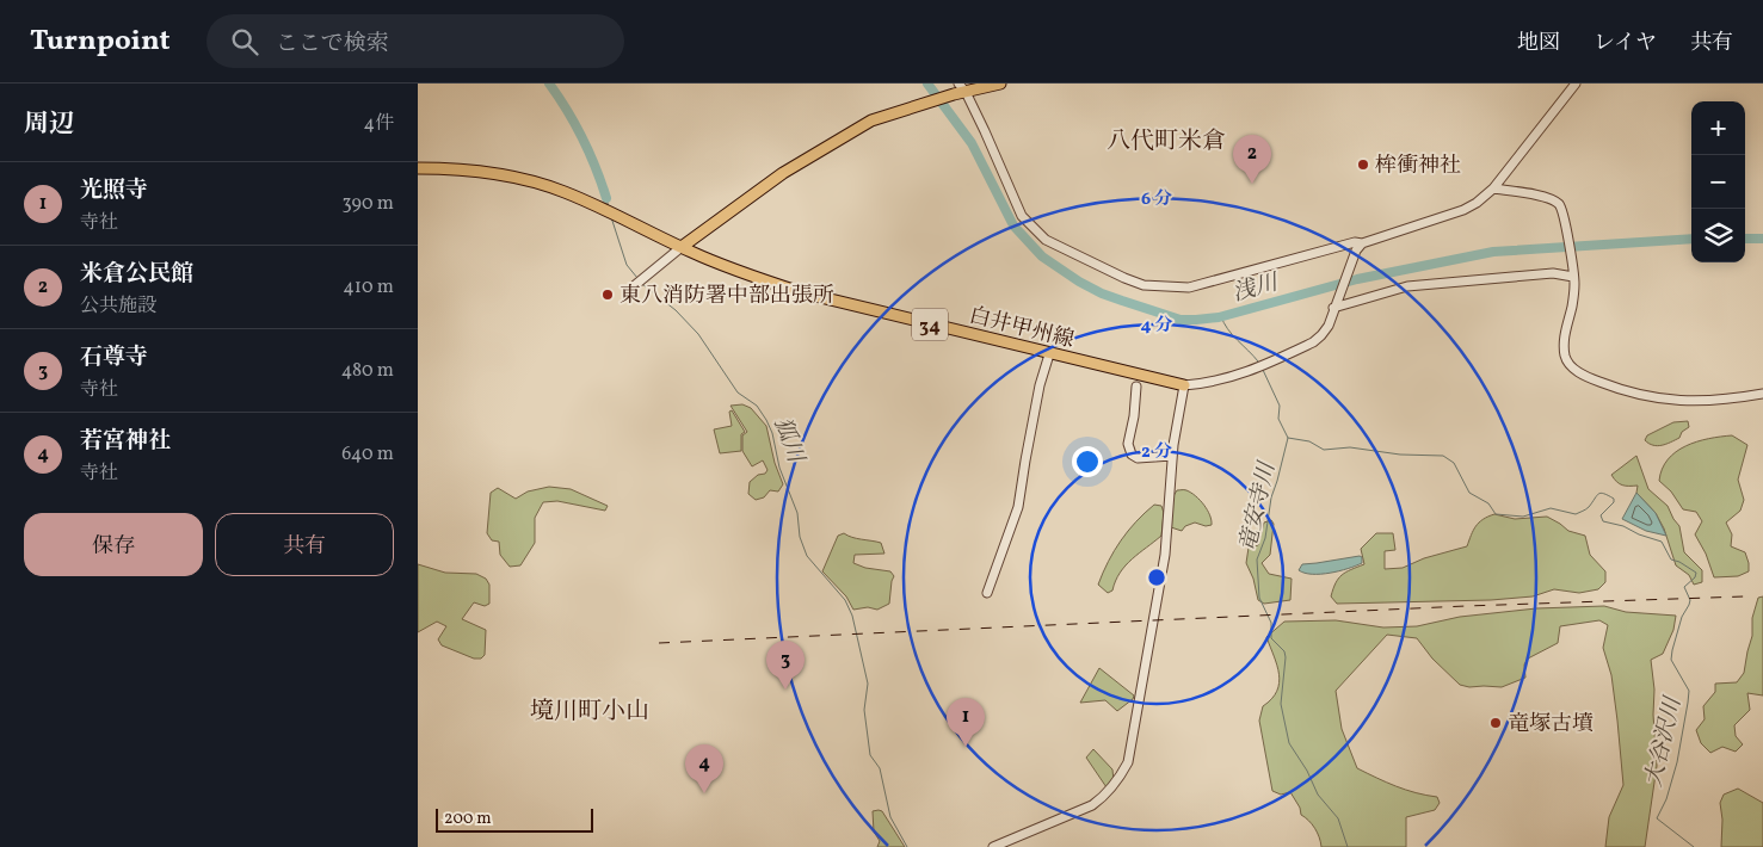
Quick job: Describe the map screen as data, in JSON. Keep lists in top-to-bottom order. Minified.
{"streets":{"main road":["34","白井甲州線"]},"districts":["八代町米倉","境川町小山"],"water":["浅川","狐川","竜安寺川","大谷沢川"],"places":["桙衝神社","東八消防署中部出張所","竜塚古墳"],"scale_bar":"200 m","page":{"header":"Turnpoint","search":"ここで検索","nav":["地図","レイヤ","共有"],"heading":["周辺","4件"],"map_buttons":["+","−"],"pins":["2","3","1","4"],"list":[{"mark":"1","name":"光照寺","note":"寺社","value":"390 m"},{"mark":"2","name":"米倉公民館","note":"公共施設","value":"410 m"},{"mark":"3","name":"石尊寺","note":"寺社","value":"480 m"},{"mark":"4","name":"若宮神社","note":"寺社","value":"640 m"}],"buttons":["保存","共有"],"scale":"200 m"},"rings":["6 分","4 分","2 分"]}
